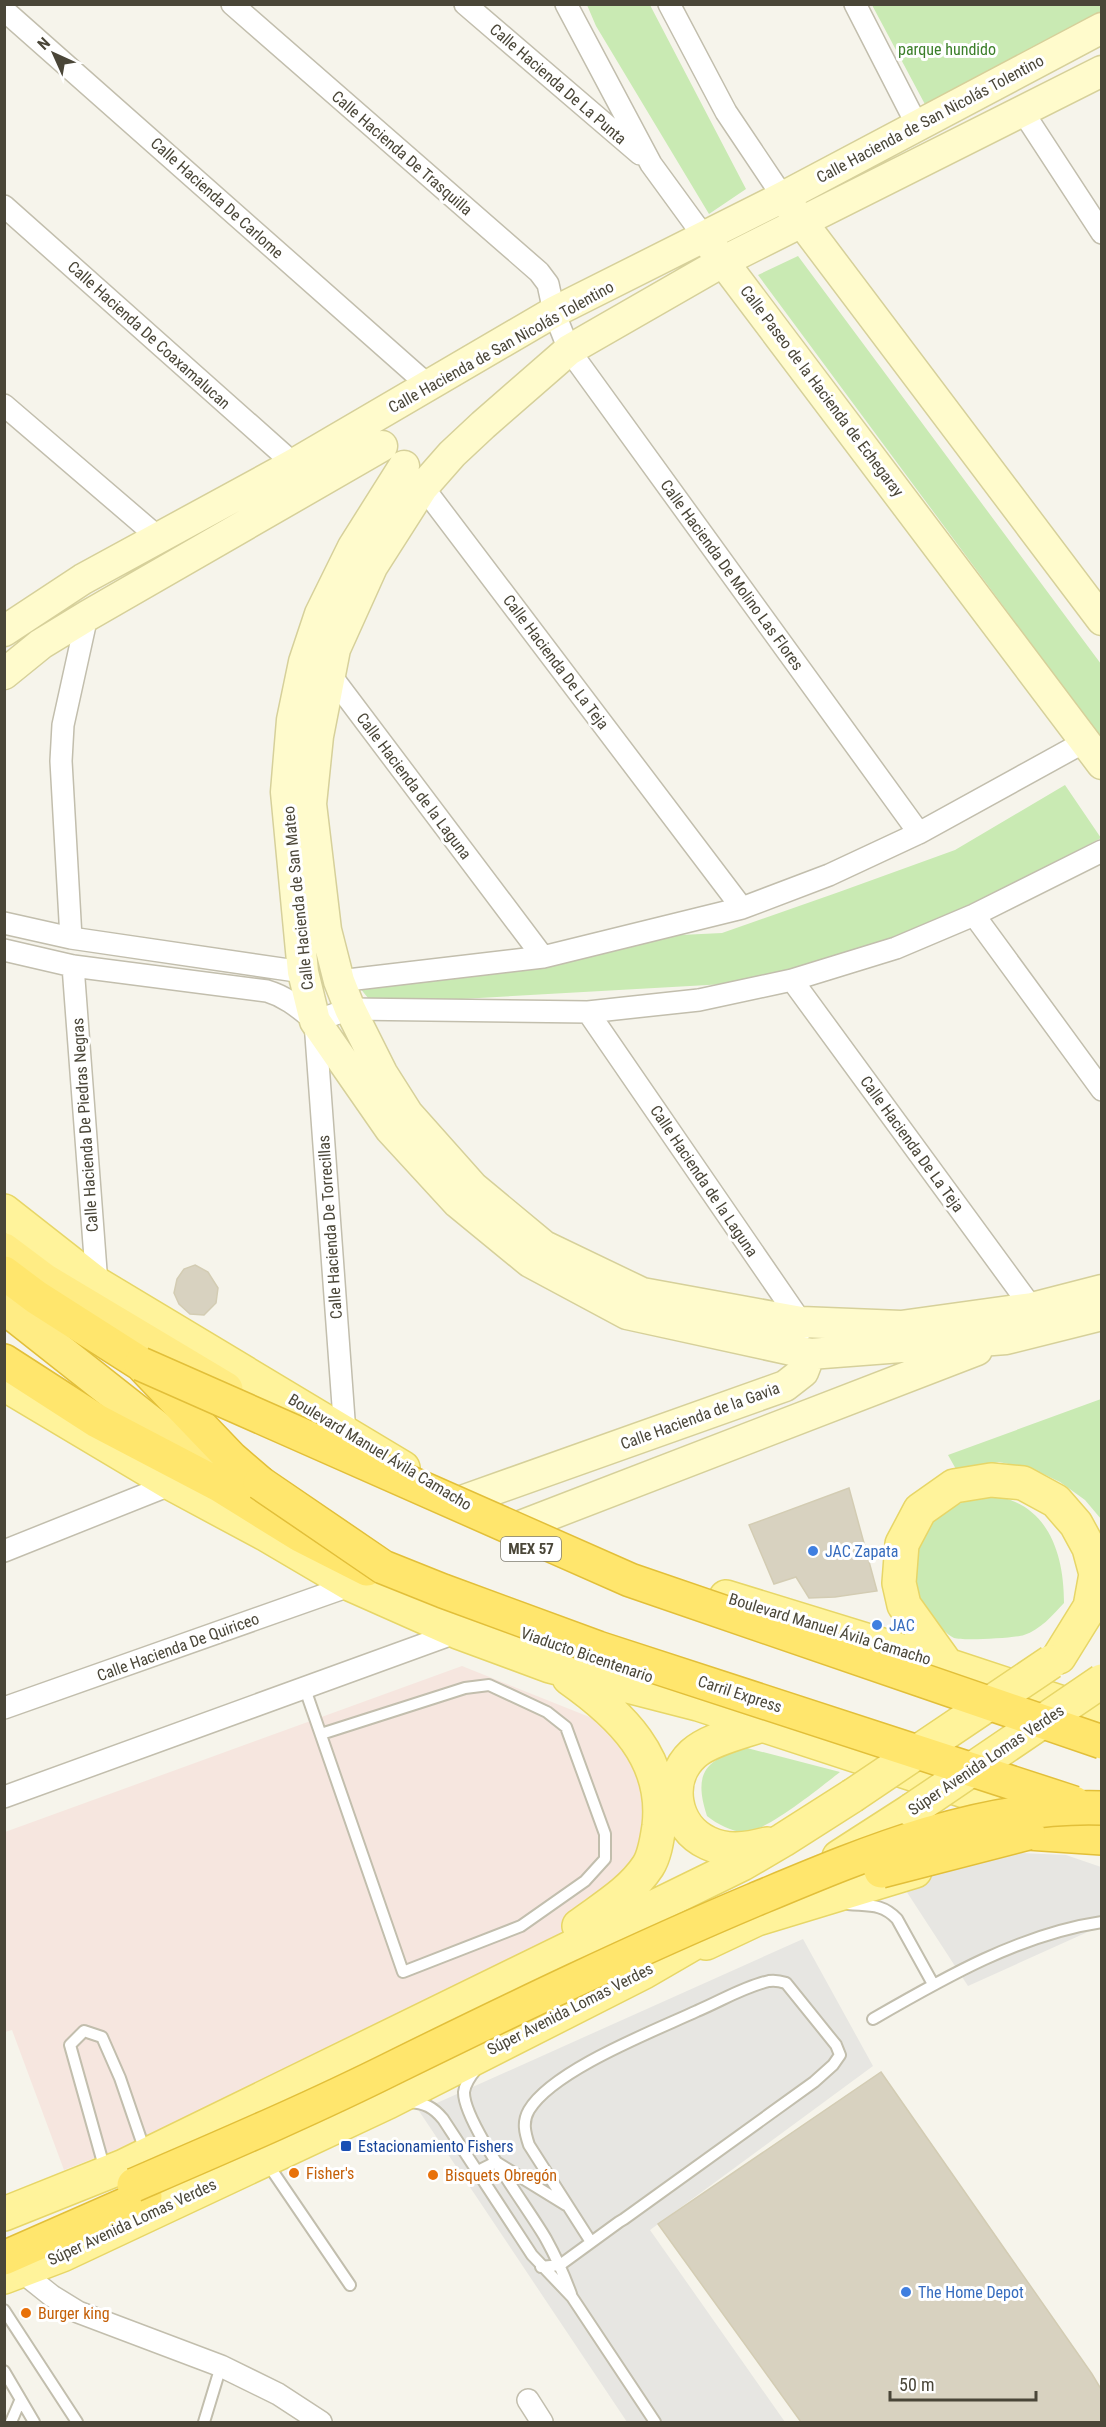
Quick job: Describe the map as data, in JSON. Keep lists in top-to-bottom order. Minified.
{"streets":{"highway":["Boulevard Manuel Ávila Camacho","MEX 57","Viaducto Bicentenario","Carril Express"],"main road":["Calle Hacienda de San Nicolás Tolentino","Calle Paseo de la Hacienda de Echegaray","Calle Hacienda De La Teja","Calle Hacienda de San Mateo","Calle Hacienda de la Gavia","Súper Avenida Lomas Verdes"],"street":["Calle Hacienda De La Punta","Calle Hacienda De Trasquilla","Calle Hacienda De Carlome","Calle Hacienda De Coaxamalucan","Calle Hacienda De Molino Las Flores","Calle Hacienda de la Laguna","Calle Hacienda De Piedras Negras","Calle Hacienda De Torrecillas","Calle Hacienda De Quiriceo"]},"crossings":[["Calle Hacienda De La Punta","Calle Paseo de la Hacienda de Echegaray"],["Calle Hacienda de San Nicolás Tolentino","Calle Hacienda De Trasquilla"],["Calle Hacienda de San Nicolás Tolentino","Calle Hacienda De Carlome"],["Calle Hacienda de San Nicolás Tolentino","Calle Hacienda De Coaxamalucan"],["Calle Hacienda de San Nicolás Tolentino","Calle Paseo de la Hacienda de Echegaray"],["Calle Hacienda de San Nicolás Tolentino","Calle Hacienda De Molino Las Flores"],["Calle Hacienda de San Nicolás Tolentino","Calle Hacienda De La Teja"],["Calle Hacienda de San Nicolás Tolentino","Calle Hacienda de San Mateo"],["Calle Hacienda De Trasquilla","Calle Hacienda De Molino Las Flores"],["Calle Hacienda De Molino Las Flores","Calle Hacienda de San Mateo"],["Calle Hacienda De La Teja","Calle Hacienda de San Mateo"],["Calle Hacienda de la Laguna","Calle Hacienda de San Mateo"],["Calle Hacienda de la Laguna","Calle Hacienda de la Gavia"],["Calle Hacienda de San Mateo","Calle Hacienda De Torrecillas"],["Calle Hacienda de San Mateo","Calle Hacienda de la Gavia"],["Calle Hacienda De Piedras Negras","Boulevard Manuel Ávila Camacho"],["Calle Hacienda De Torrecillas","Boulevard Manuel Ávila Camacho"],["Calle Hacienda de la Gavia","Boulevard Manuel Ávila Camacho"],["Calle Hacienda De Quiriceo","Viaducto Bicentenario"],["Calle Hacienda De Quiriceo","Carril Express"],["Viaducto Bicentenario","Carril Express"]],"parks":["parque hundido"],"places":{"other":["JAC Zapata","JAC","Fisher's","Bisquets Obregón","The Home Depot","Burger king"],"transit":["Estacionamiento Fishers"]},"scale_bar":"50 m","north":"top left"}
